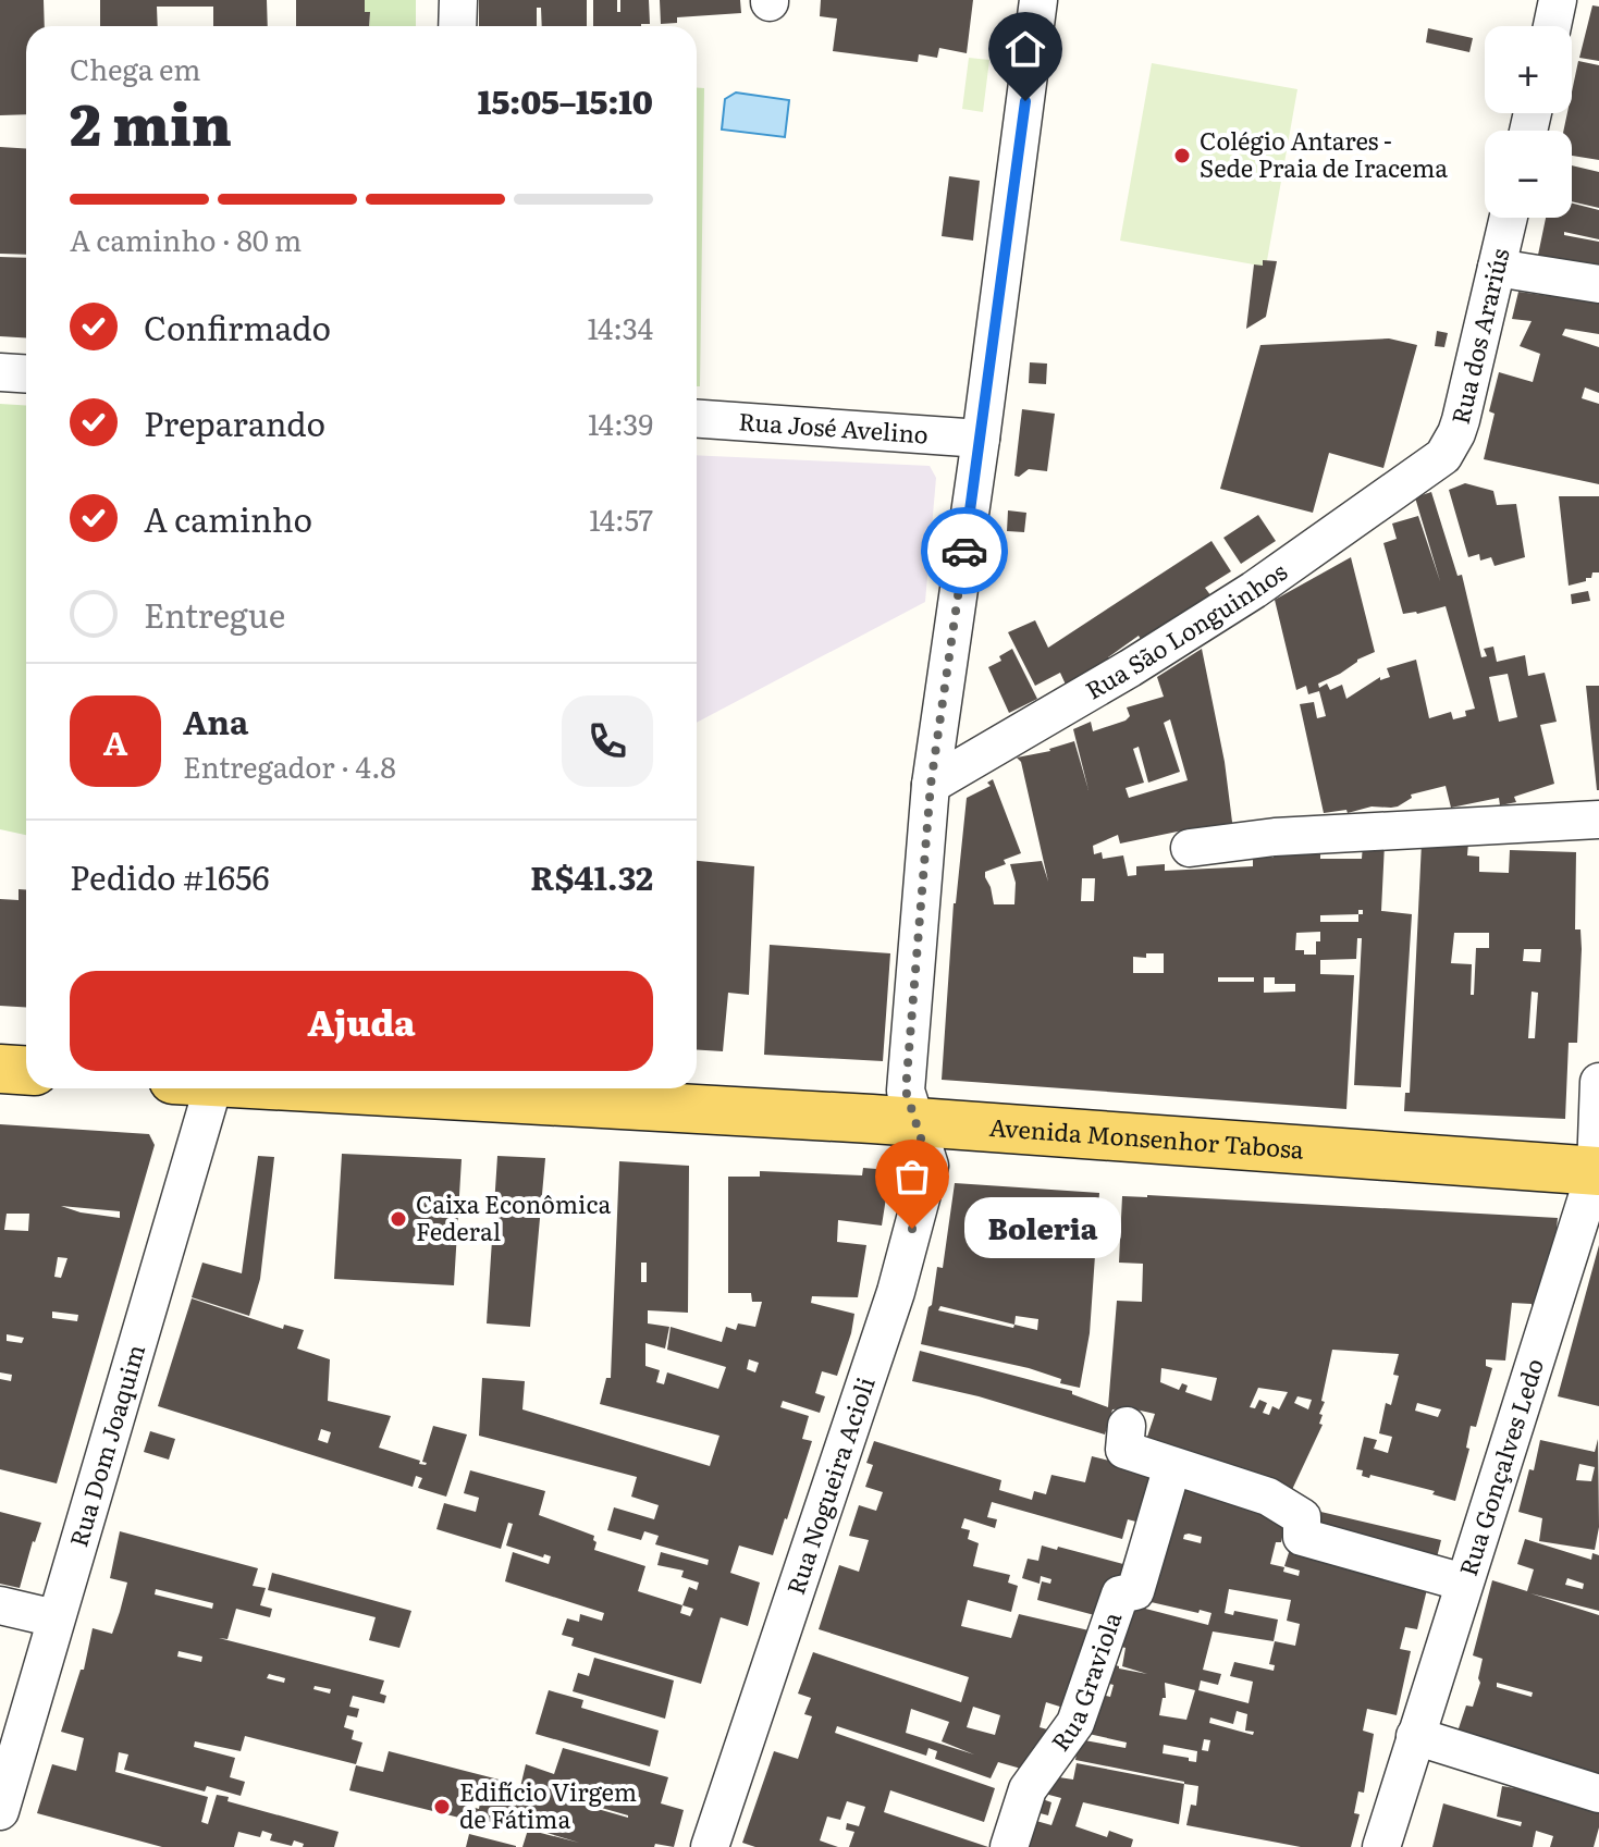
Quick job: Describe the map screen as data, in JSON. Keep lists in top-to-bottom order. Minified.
{"streets":{"main road":["Avenida Monsenhor Tabosa"],"street":["Rua dos Arariús","Rua José Avelino","Rua São Longuinhos","Rua Dom Joaquim","Rua Gonçalves Ledo","Rua Nogueira Acioli","Rua Graviola"]},"crossings":[["Rua dos Arariús","Rua São Longuinhos"],["Rua José Avelino","Rua Nogueira Acioli"],["Rua São Longuinhos","Rua Nogueira Acioli"],["Avenida Monsenhor Tabosa","Rua Gonçalves Ledo"],["Avenida Monsenhor Tabosa","Rua Nogueira Acioli"]],"places":["Colégio Antares - Sede Praia de Iracema","Caixa Econômica Federal","Boleria","Edifício Virgem de Fátima"],"page":{"map_buttons":["+","−"],"heading":["2 min","Chega em","15:05–15:10"],"panel":["Ana","Entregador · 4.8","Pedido #1656","R$41.32"],"bar":"A caminho · 80 m","list":[["Confirmado","14:34"],["Preparando","14:39"],["A caminho","14:57"],"Entregue"],"round":"A","buttons":"Ajuda","bubble":"Boleria"}}
